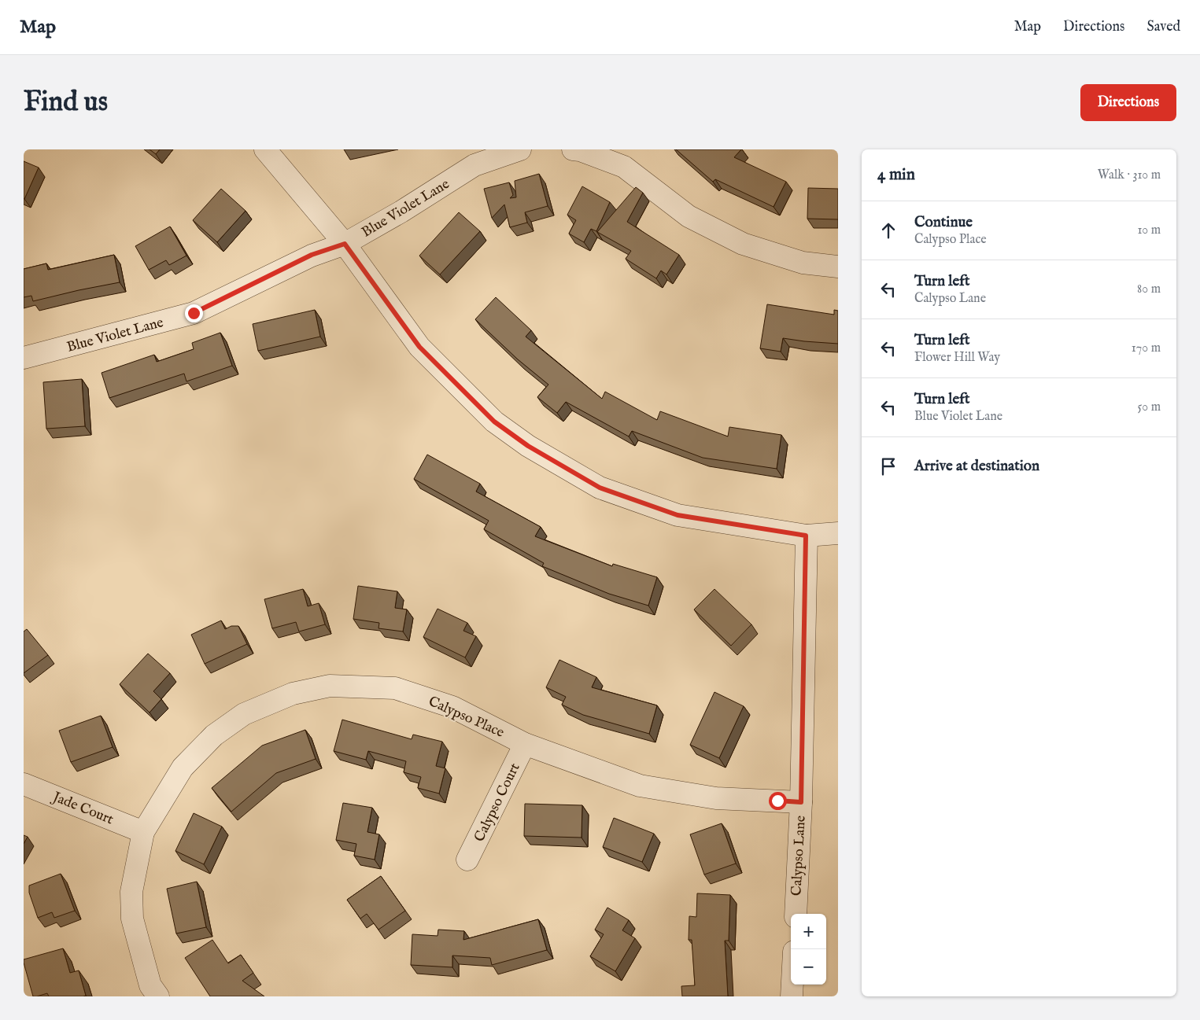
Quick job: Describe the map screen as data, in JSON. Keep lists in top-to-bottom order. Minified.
{"streets":{"street":["Blue Violet Lane","Calypso Place","Calypso Court","Jade Court","Calypso Lane"]},"crossings":[["Calypso Place","Calypso Court"],["Calypso Place","Jade Court"],["Calypso Place","Calypso Lane"]],"page":{"header":"Map","nav":["Map","Directions","Saved"],"buttons":"Directions","title":"Find us","heading":["4 min","Walk · 310 m"],"list":[["Continue","Calypso Place","10 m"],["Turn left","Calypso Lane","80 m"],["Turn left","Flower Hill Way","170 m"],["Turn left","Blue Violet Lane","50 m"],"Arrive at destination"],"map_buttons":["+","−"]}}
